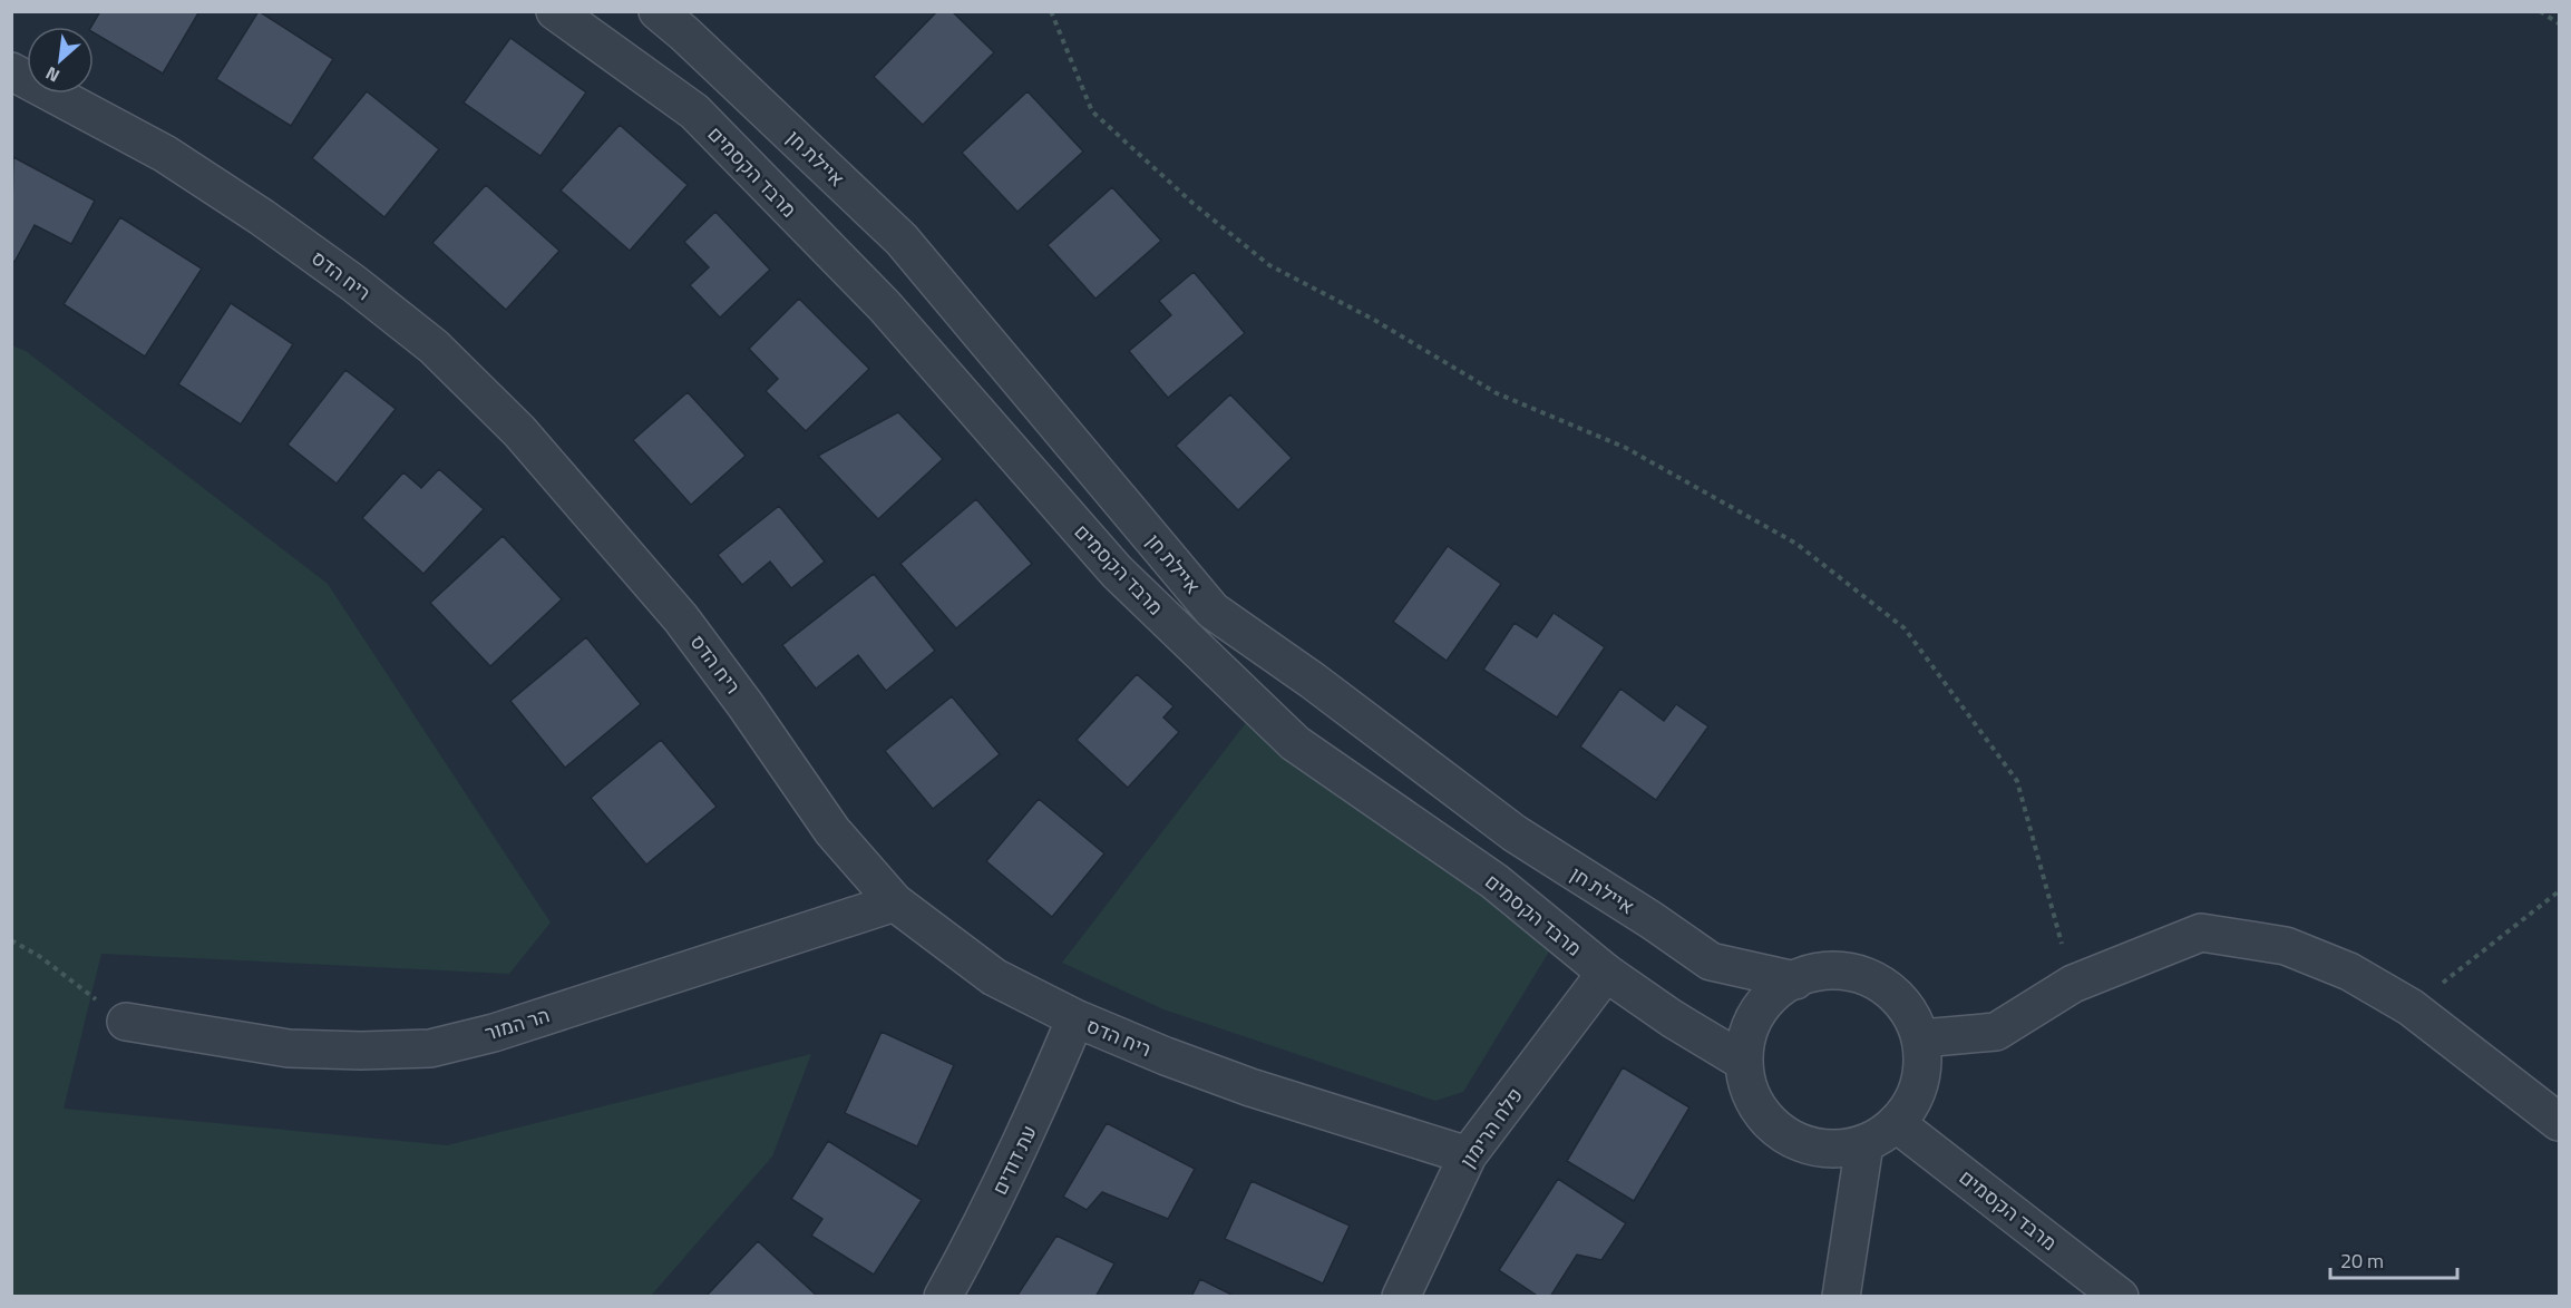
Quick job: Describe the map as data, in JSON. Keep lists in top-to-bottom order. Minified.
{"streets":{"street":["איילת חן","מרבד הקסמים","ריח הדס","הר המור","פלח הרימון","עת דודים"]},"crossings":[["איילת חן","מרבד הקסמים"],["מרבד הקסמים","פלח הרימון"],["ריח הדס","הר המור"],["ריח הדס","פלח הרימון"],["ריח הדס","עת דודים"]],"scale_bar":"20 m","north":"bottom left"}
